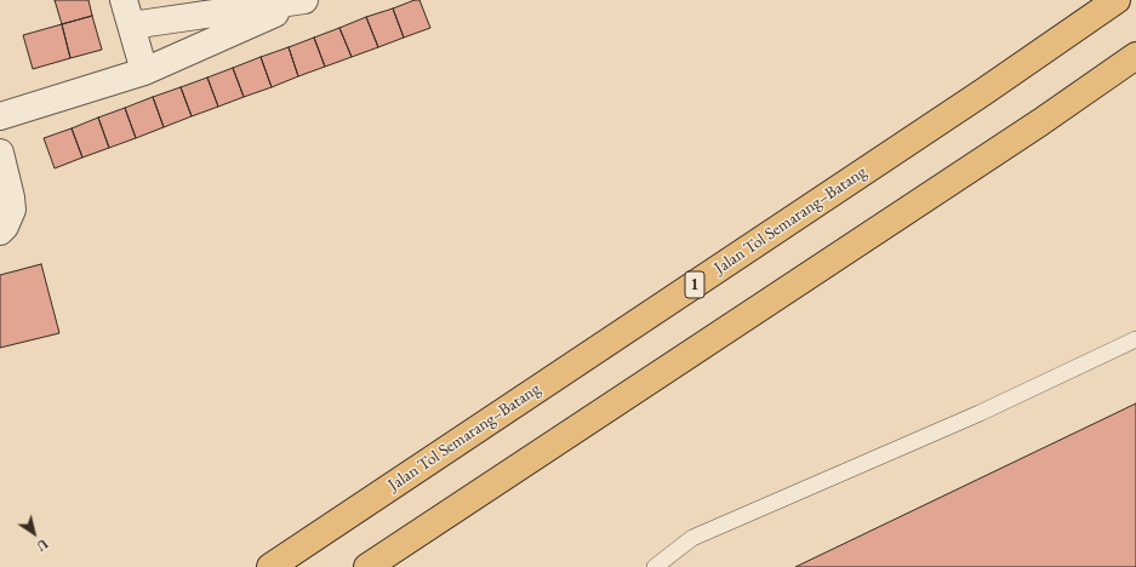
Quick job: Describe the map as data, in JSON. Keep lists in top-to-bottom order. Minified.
{"streets":{"highway":["Jalan Tol Semarang–Batang","1"]},"north":"bottom right"}
